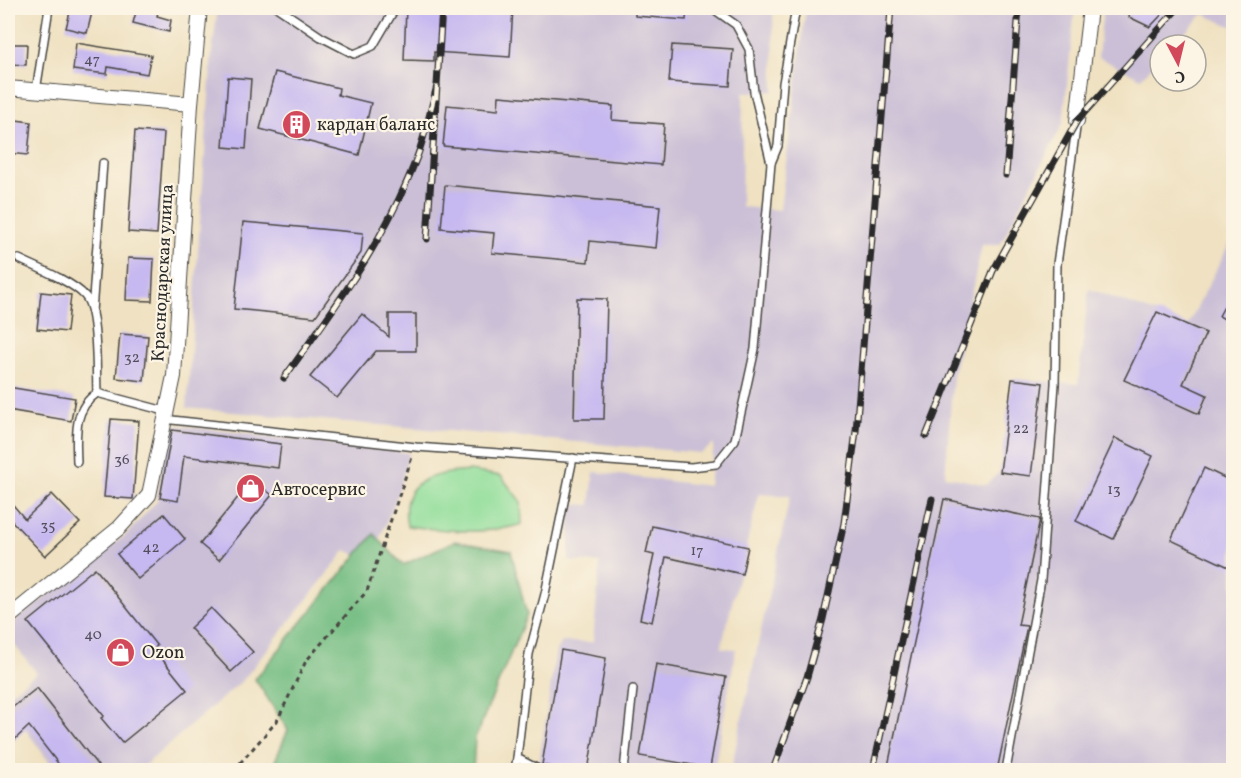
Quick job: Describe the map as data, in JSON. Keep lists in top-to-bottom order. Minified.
{"streets":{"street":["Краснодарская улица"]},"places":{"building":["кардан баланс"],"shop":["Автосервис","Ozon"]},"house_numbers":["47","32","22","36","13","35","42","17","40"],"north":"bottom"}
